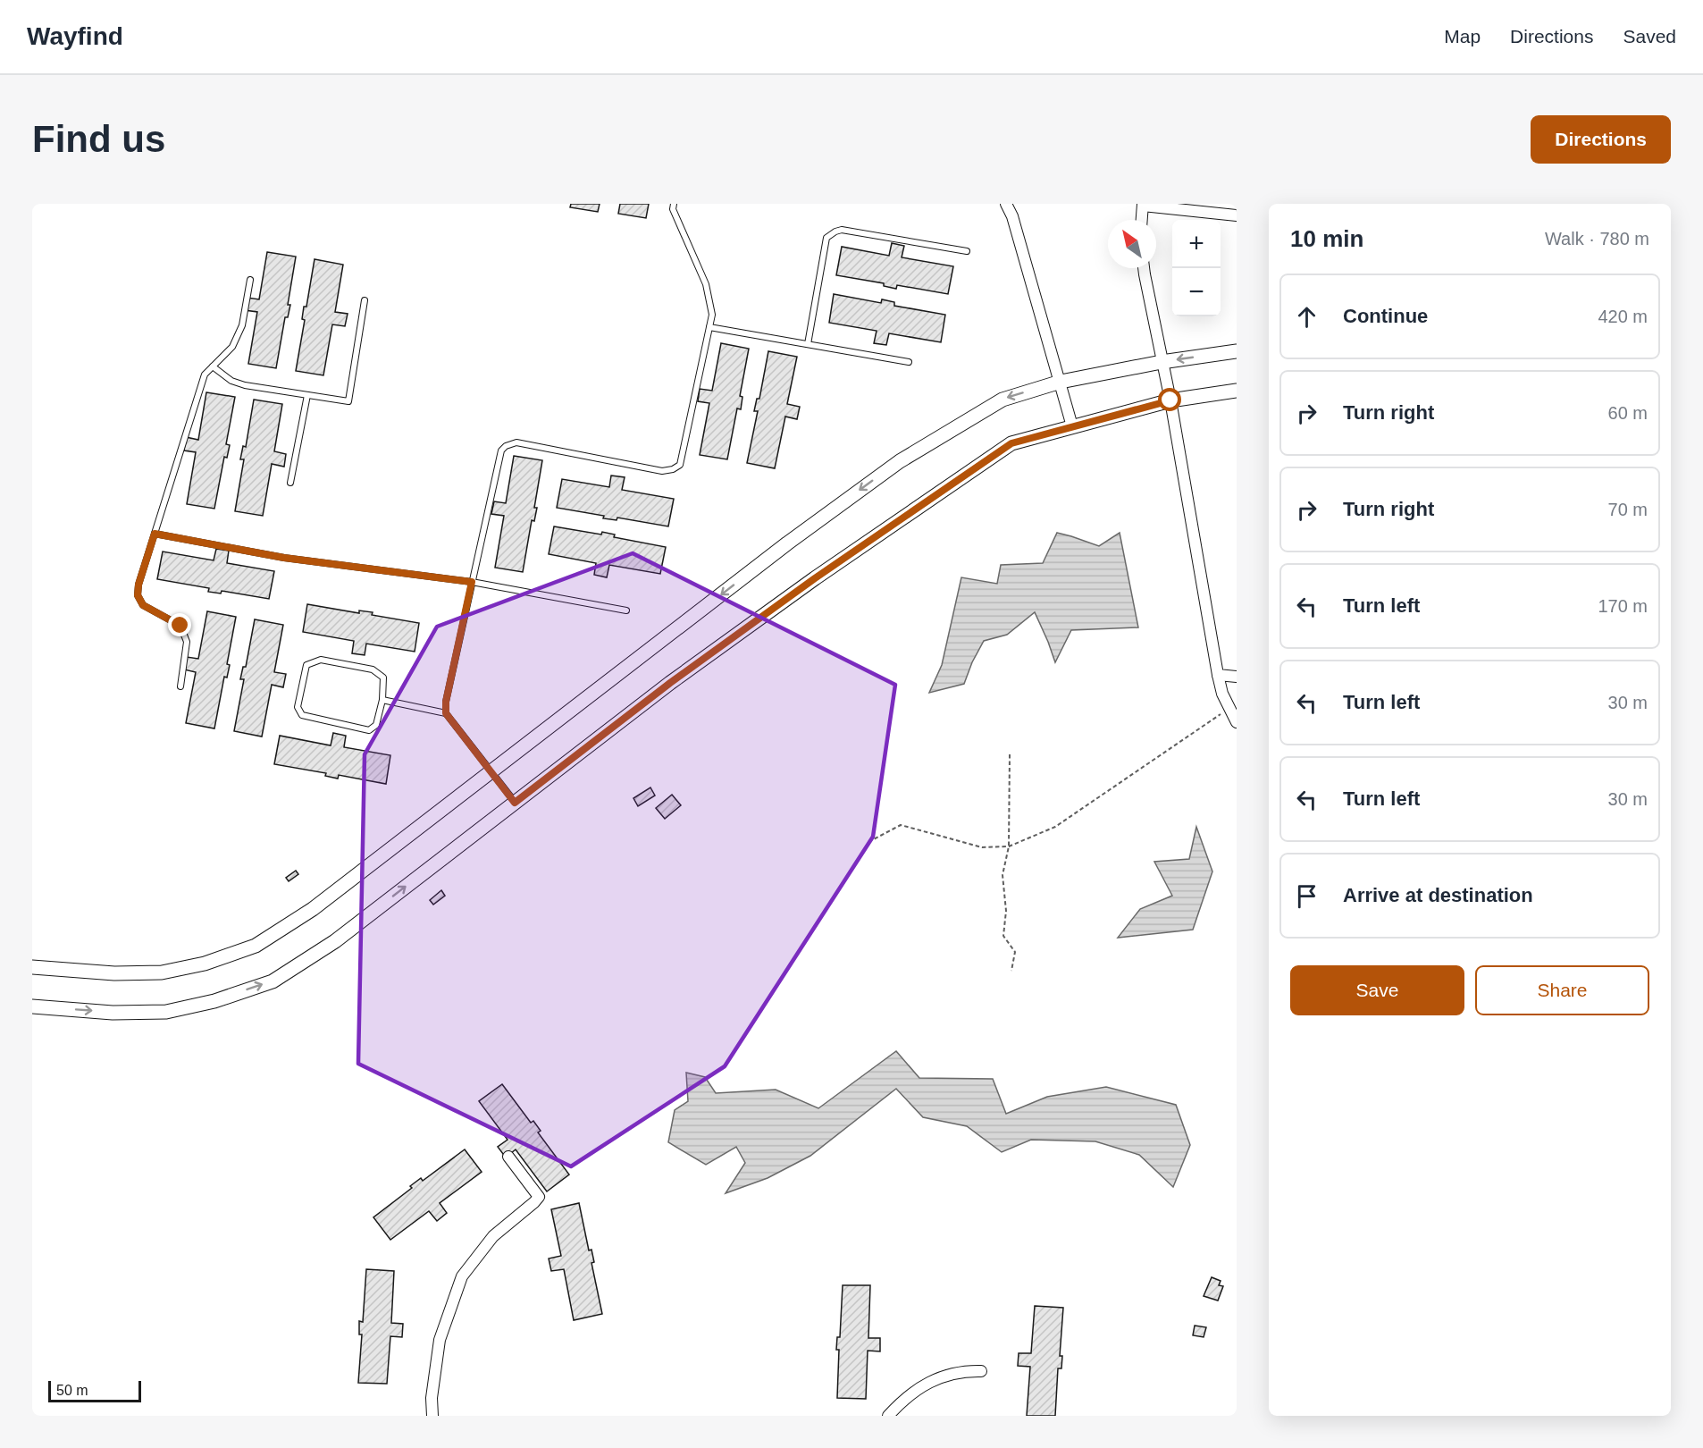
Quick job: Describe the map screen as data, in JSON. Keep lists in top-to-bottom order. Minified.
{"scale_bar":"50 m","north":"top left","page":{"header":"Wayfind","nav":["Map","Directions","Saved"],"buttons":["Directions",["Save","Share"]],"title":"Find us","heading":["10 min","Walk · 780 m"],"map_buttons":["+","−"],"list":[["Continue","420 m"],["Turn right","60 m"],["Turn right","70 m"],["Turn left","170 m"],["Turn left","30 m"],["Turn left","30 m"],"Arrive at destination"],"scale":"50 m"}}
